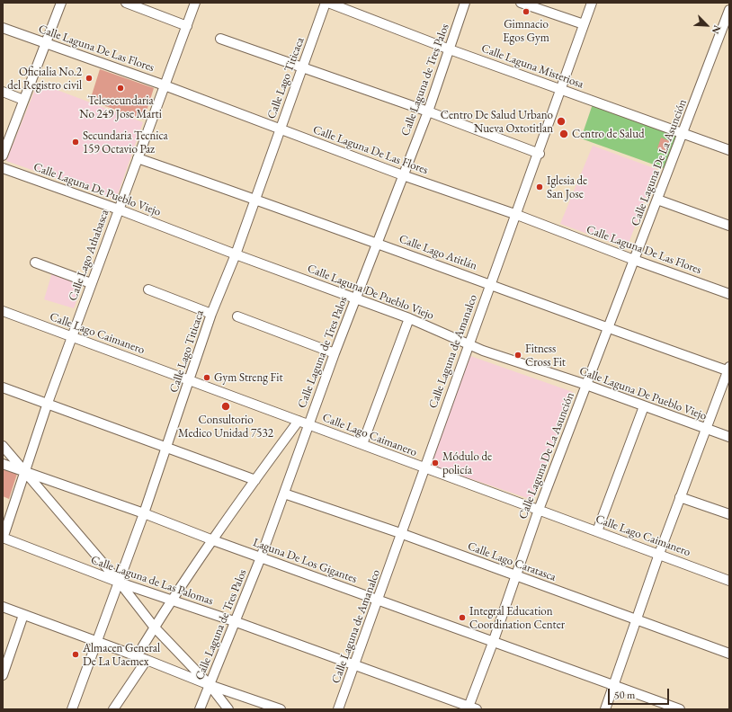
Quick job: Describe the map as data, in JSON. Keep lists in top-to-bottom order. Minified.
{"streets":{"street":["Calle Laguna De Las Flores","Calle Laguna Misteriosa","Calle Lago Titicaca","Calle Laguna de Tres Palos","Calle Laguna De La Asunción","Calle Laguna De Pueblo Viejo","Calle Lago Atitlán","Calle Lago Athabasca","Calle Lago Caimanero","Calle Laguna de Amanalco","Laguna De Los Gigantes","Calle Lago Caratasca","Calle Laguna de Las Palomas"]},"crossings":[["Calle Laguna De Las Flores","Calle Lago Titicaca"],["Calle Laguna De Las Flores","Calle Laguna de Tres Palos"],["Calle Laguna De Las Flores","Calle Laguna De La Asunción"],["Calle Laguna De Las Flores","Calle Lago Athabasca"],["Calle Laguna De Las Flores","Calle Laguna de Amanalco"],["Calle Laguna Misteriosa","Calle Lago Titicaca"],["Calle Laguna Misteriosa","Calle Laguna de Tres Palos"],["Calle Laguna Misteriosa","Calle Laguna De La Asunción"],["Calle Laguna Misteriosa","Calle Laguna de Amanalco"],["Calle Lago Titicaca","Calle Laguna De Pueblo Viejo"],["Calle Lago Titicaca","Calle Lago Atitlán"],["Calle Lago Titicaca","Calle Lago Caimanero"],["Calle Lago Titicaca","Laguna De Los Gigantes"],["Calle Lago Titicaca","Calle Laguna de Las Palomas"],["Calle Laguna de Tres Palos","Calle Laguna De Pueblo Viejo"],["Calle Laguna de Tres Palos","Calle Lago Atitlán"],["Calle Laguna de Tres Palos","Calle Lago Caimanero"],["Calle Laguna de Tres Palos","Laguna De Los Gigantes"],["Calle Laguna de Tres Palos","Calle Lago Caratasca"],["Calle Laguna de Tres Palos","Calle Laguna de Las Palomas"],["Calle Laguna De La Asunción","Calle Laguna De Pueblo Viejo"],["Calle Laguna De La Asunción","Calle Lago Atitlán"],["Calle Laguna De La Asunción","Calle Lago Caimanero"],["Calle Laguna De La Asunción","Laguna De Los Gigantes"],["Calle Laguna De La Asunción","Calle Lago Caratasca"],["Calle Laguna De La Asunción","Calle Laguna de Las Palomas"],["Calle Laguna De Pueblo Viejo","Calle Lago Athabasca"],["Calle Laguna De Pueblo Viejo","Calle Laguna de Amanalco"],["Calle Lago Atitlán","Calle Lago Athabasca"],["Calle Lago Atitlán","Calle Laguna de Amanalco"],["Calle Lago Athabasca","Calle Lago Caimanero"],["Calle Lago Athabasca","Laguna De Los Gigantes"],["Calle Lago Athabasca","Calle Laguna de Las Palomas"],["Calle Lago Caimanero","Calle Laguna de Amanalco"],["Calle Laguna de Amanalco","Laguna De Los Gigantes"],["Calle Laguna de Amanalco","Calle Lago Caratasca"],["Calle Laguna de Amanalco","Calle Laguna de Las Palomas"]],"places":["Gimnacio Egos Gym","Oficialia No.2 del Registro civil","Telesecundaria No 249 Jose Marti","Centro De Salud Urbano Nueva Oxtotitlan","Centro de Salud","Secundaria Tecnica 159 Octavio Paz","Iglesia de San Jose","Fitness Cross Fit","Gym Streng Fit","Consultorio Medico Unidad 7532","Módulo de policía","Integral Education Coordination Center","Almacen General De La Uaemex"],"scale_bar":"50 m","north":"bottom right"}
